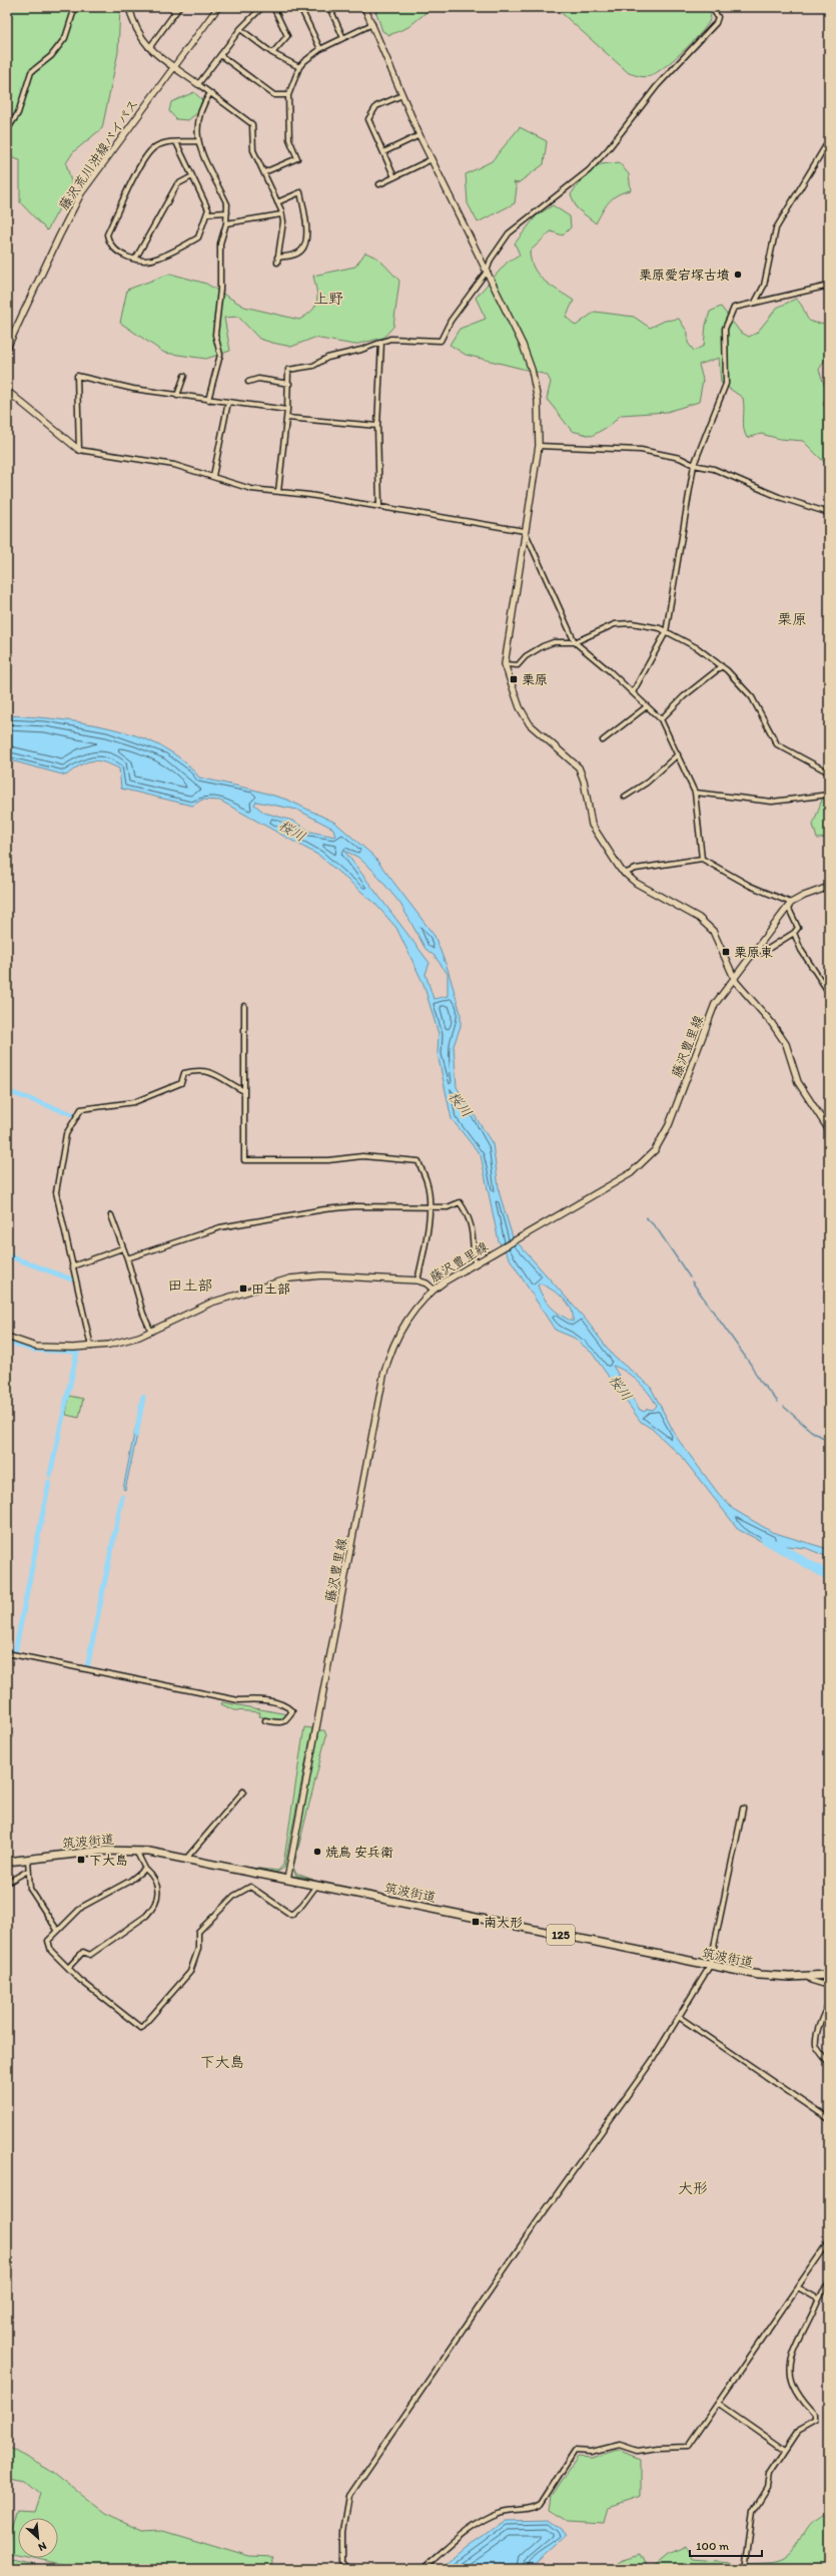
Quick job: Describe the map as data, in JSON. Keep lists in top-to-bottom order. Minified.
{"streets":{"highway":["筑波街道","125"],"street":["藤沢荒川沖線バイパス","藤沢豊里線"]},"crossings":[["藤沢豊里線","筑波街道"]],"districts":["上野","栗原","田土部","下大島","大形"],"water":["桜川"],"places":{"other":["栗原愛宕塚古墳","焼鳥 安兵衛"],"transit":["栗原","栗原東","田土部","下大島","南大形"]},"scale_bar":"100 m","north":"bottom right"}
